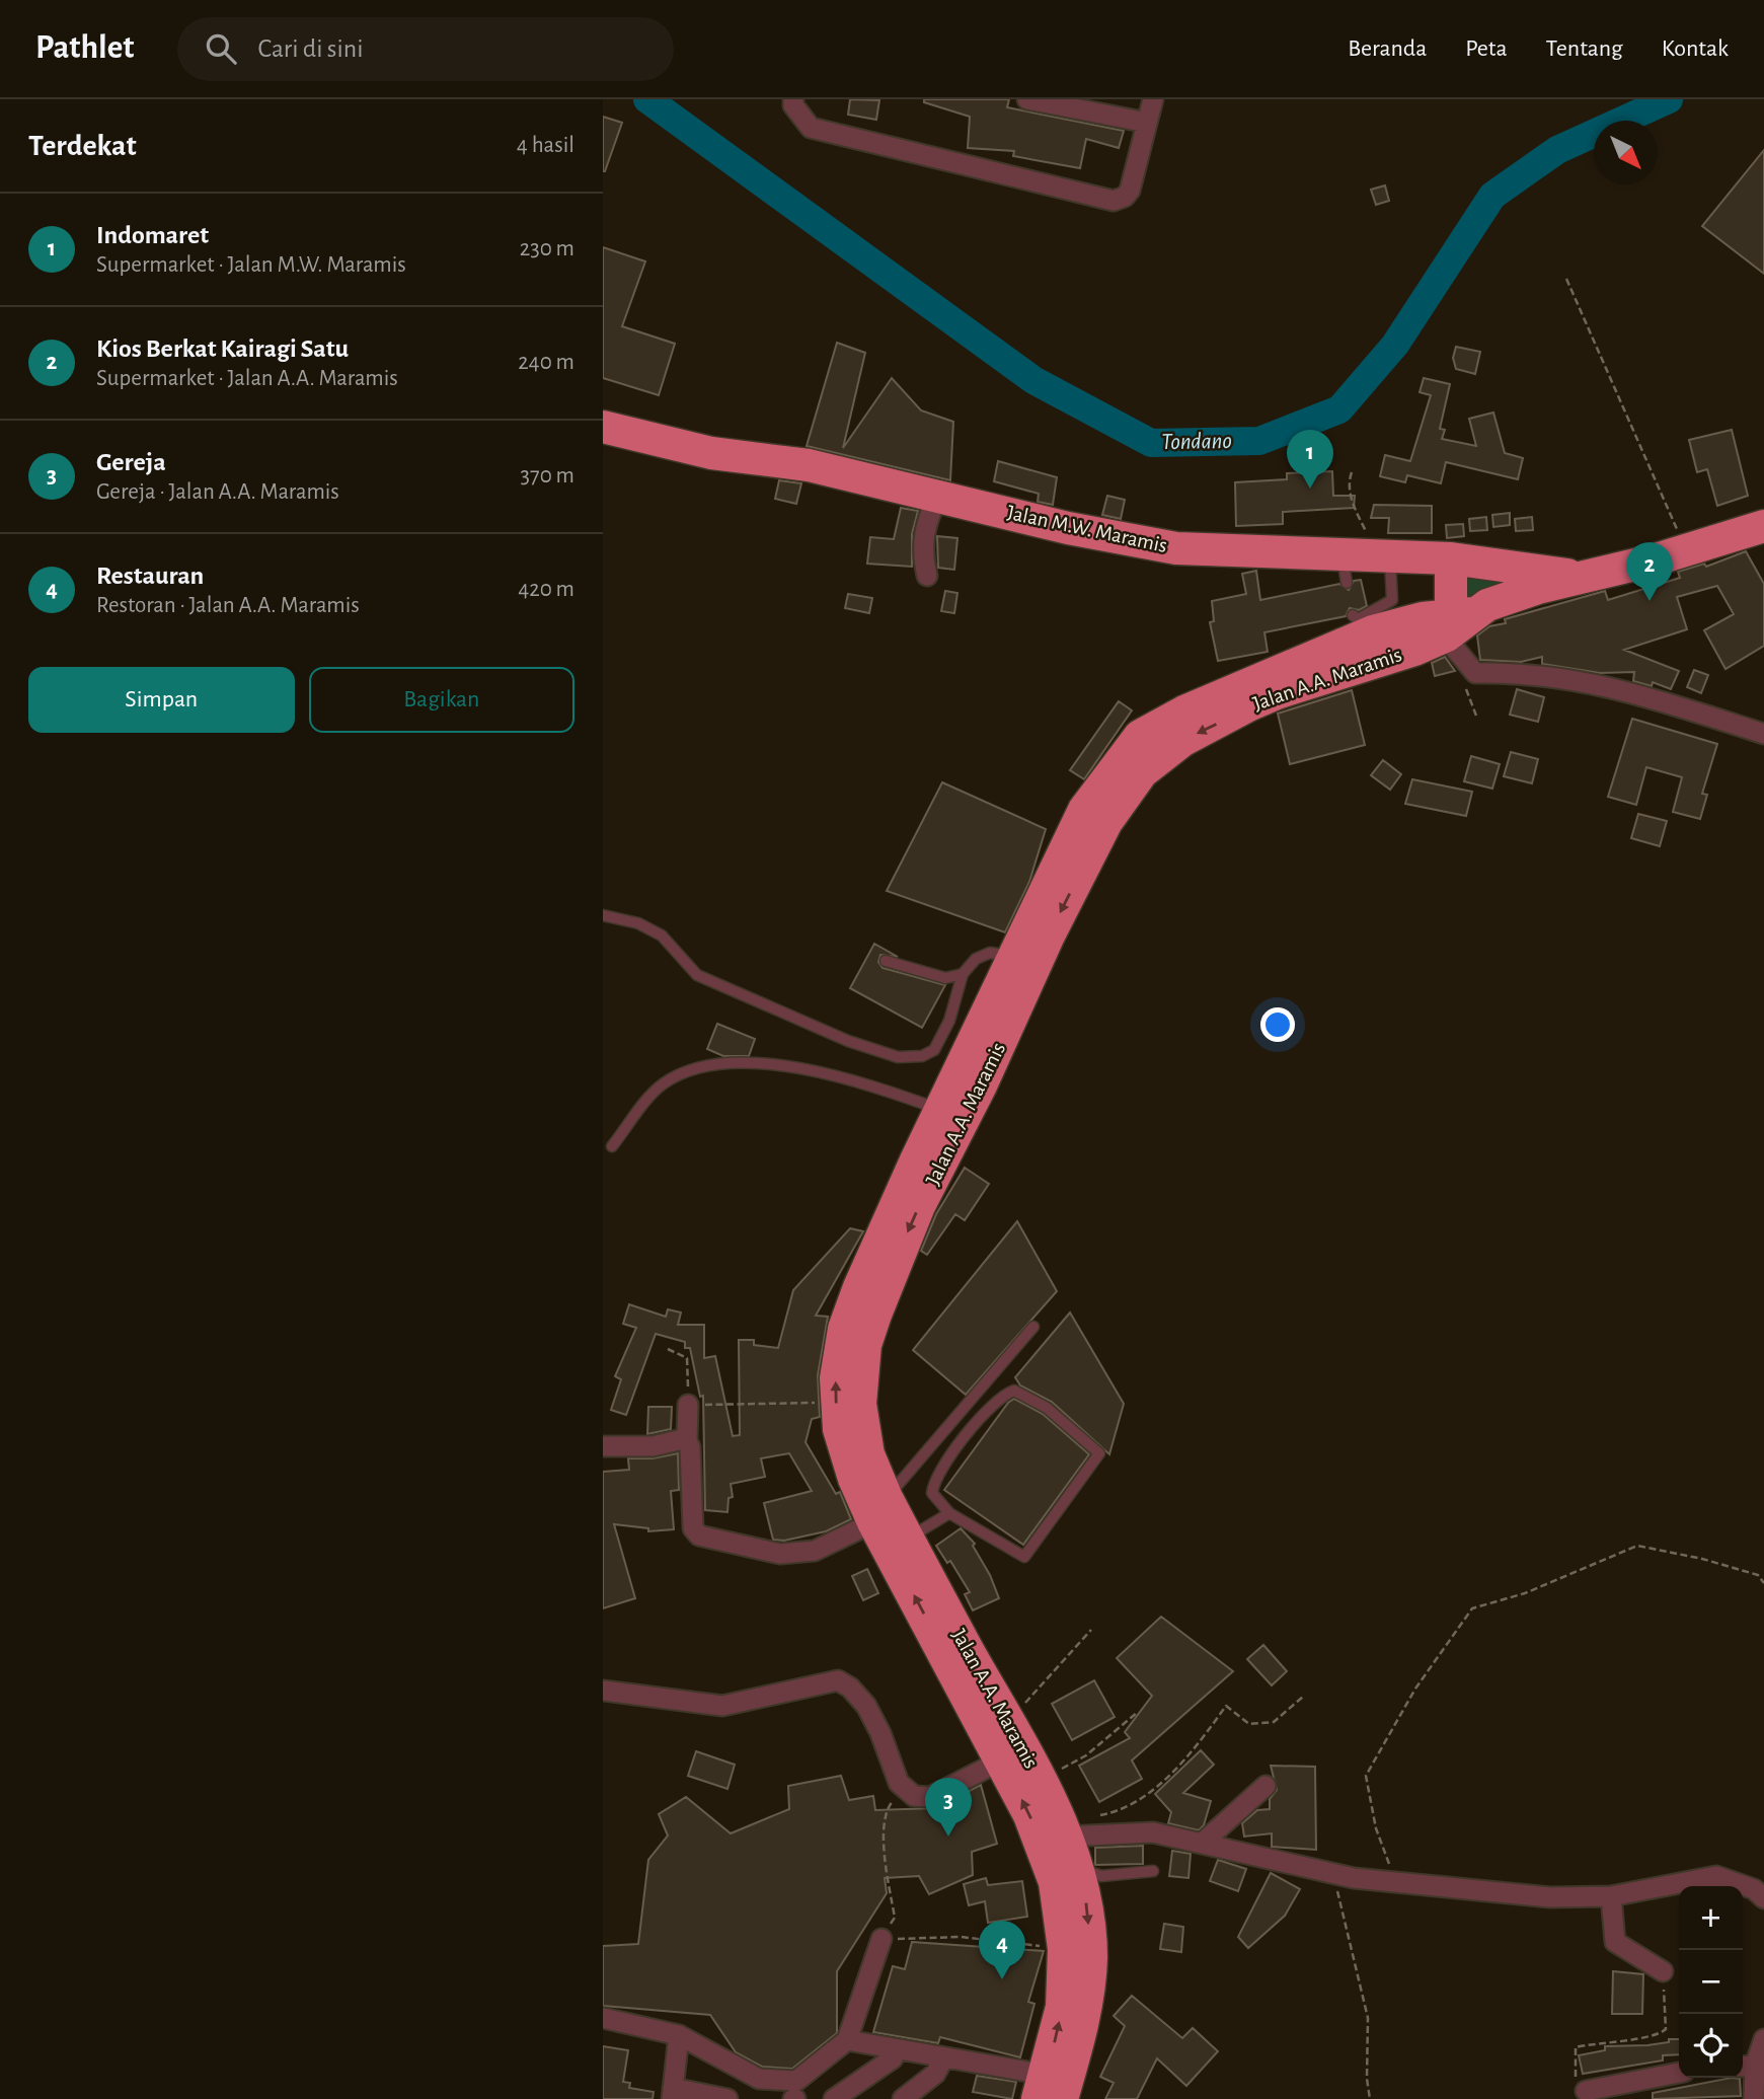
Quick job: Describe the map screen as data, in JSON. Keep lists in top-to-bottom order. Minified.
{"streets":{"highway":["Jalan M.W. Maramis","Jalan A.A. Maramis"]},"water":["Tondano"],"north":"bottom right","page":{"header":"Pathlet","search":"Cari di sini","nav":["Beranda","Peta","Tentang","Kontak"],"heading":["Terdekat","4 hasil"],"list":[{"mark":"1","name":"Indomaret","note":"Supermarket · Jalan M.W. Maramis","value":"230 m"},{"mark":"2","name":"Kios Berkat Kairagi Satu","note":"Supermarket · Jalan A.A. Maramis","value":"240 m"},{"mark":"3","name":"Gereja","note":"Gereja · Jalan A.A. Maramis","value":"370 m"},{"mark":"4","name":"Restauran","note":"Restoran · Jalan A.A. Maramis","value":"420 m"}],"pins":["1","2","3","4"],"buttons":["Simpan","Bagikan"],"map_buttons":["+","−"]}}
